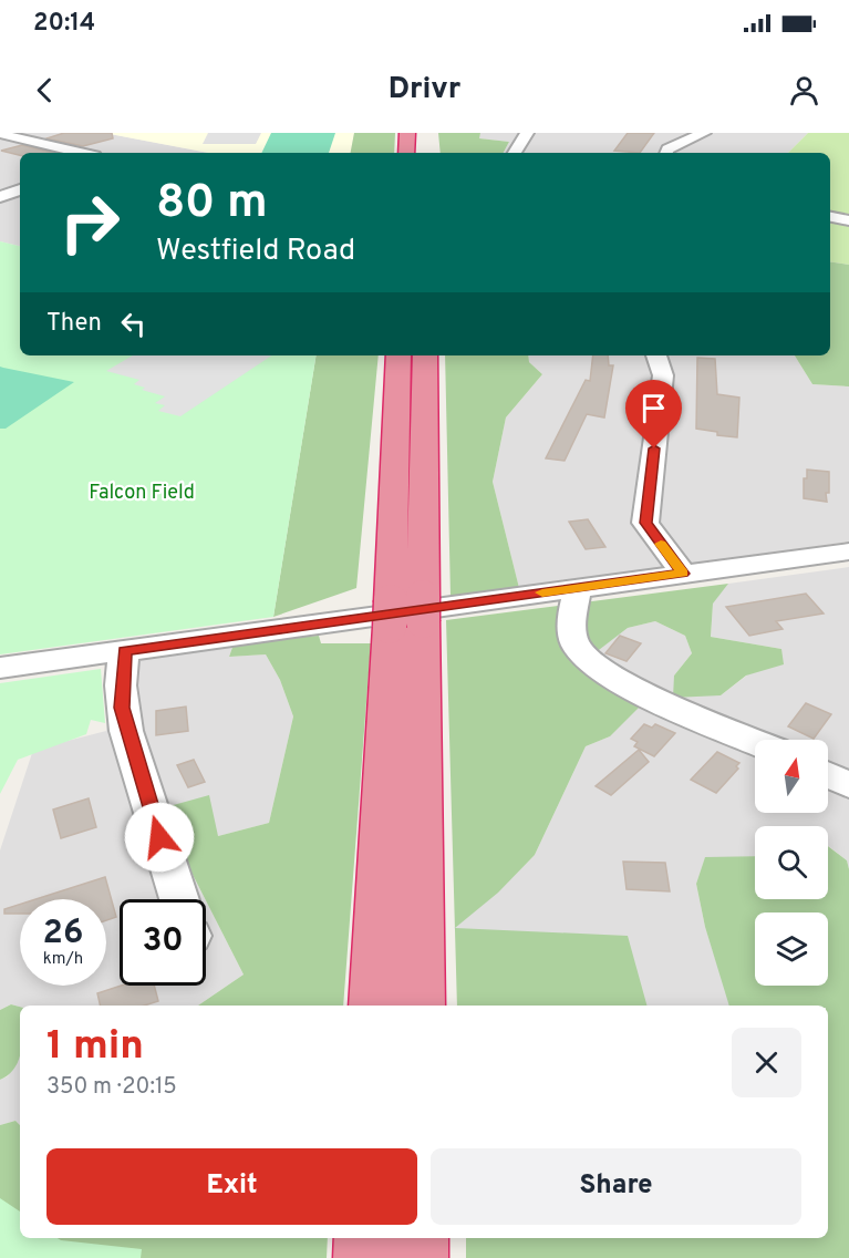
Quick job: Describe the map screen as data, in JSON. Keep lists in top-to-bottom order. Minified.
{"parks":["Falcon Field"],"north":"top","page":{"status":"20:14","header":"Drivr","turn":["80 m","Westfield Road"],"then":"Then","speed":"26 km/h","limit":"30","heading":["1 min","350 m · 20:15"],"buttons":["Exit","Share"]}}
